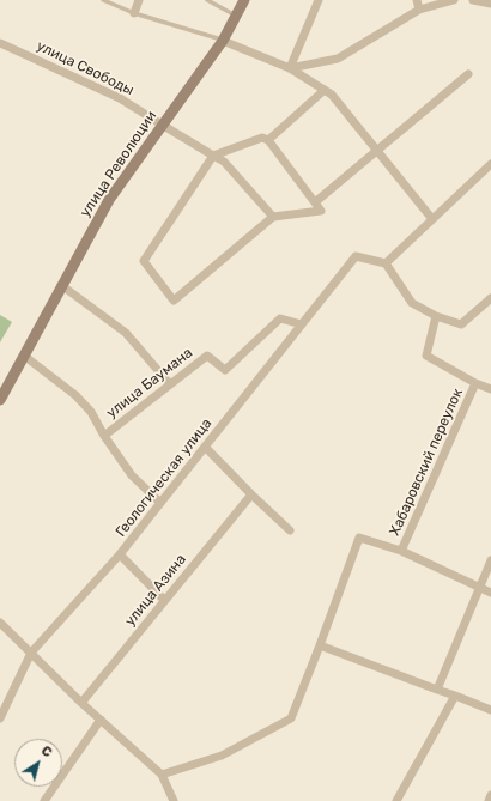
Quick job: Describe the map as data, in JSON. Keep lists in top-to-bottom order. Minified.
{"streets":{"street":["улица Свободы","улица Революции","улица Баумана","Хабаровский переулок","Геологическая улица","улица Азина"]},"crossings":[["улица Свободы","улица Революции"],["улица Баумана","Геологическая улица"]],"north":"top right"}
